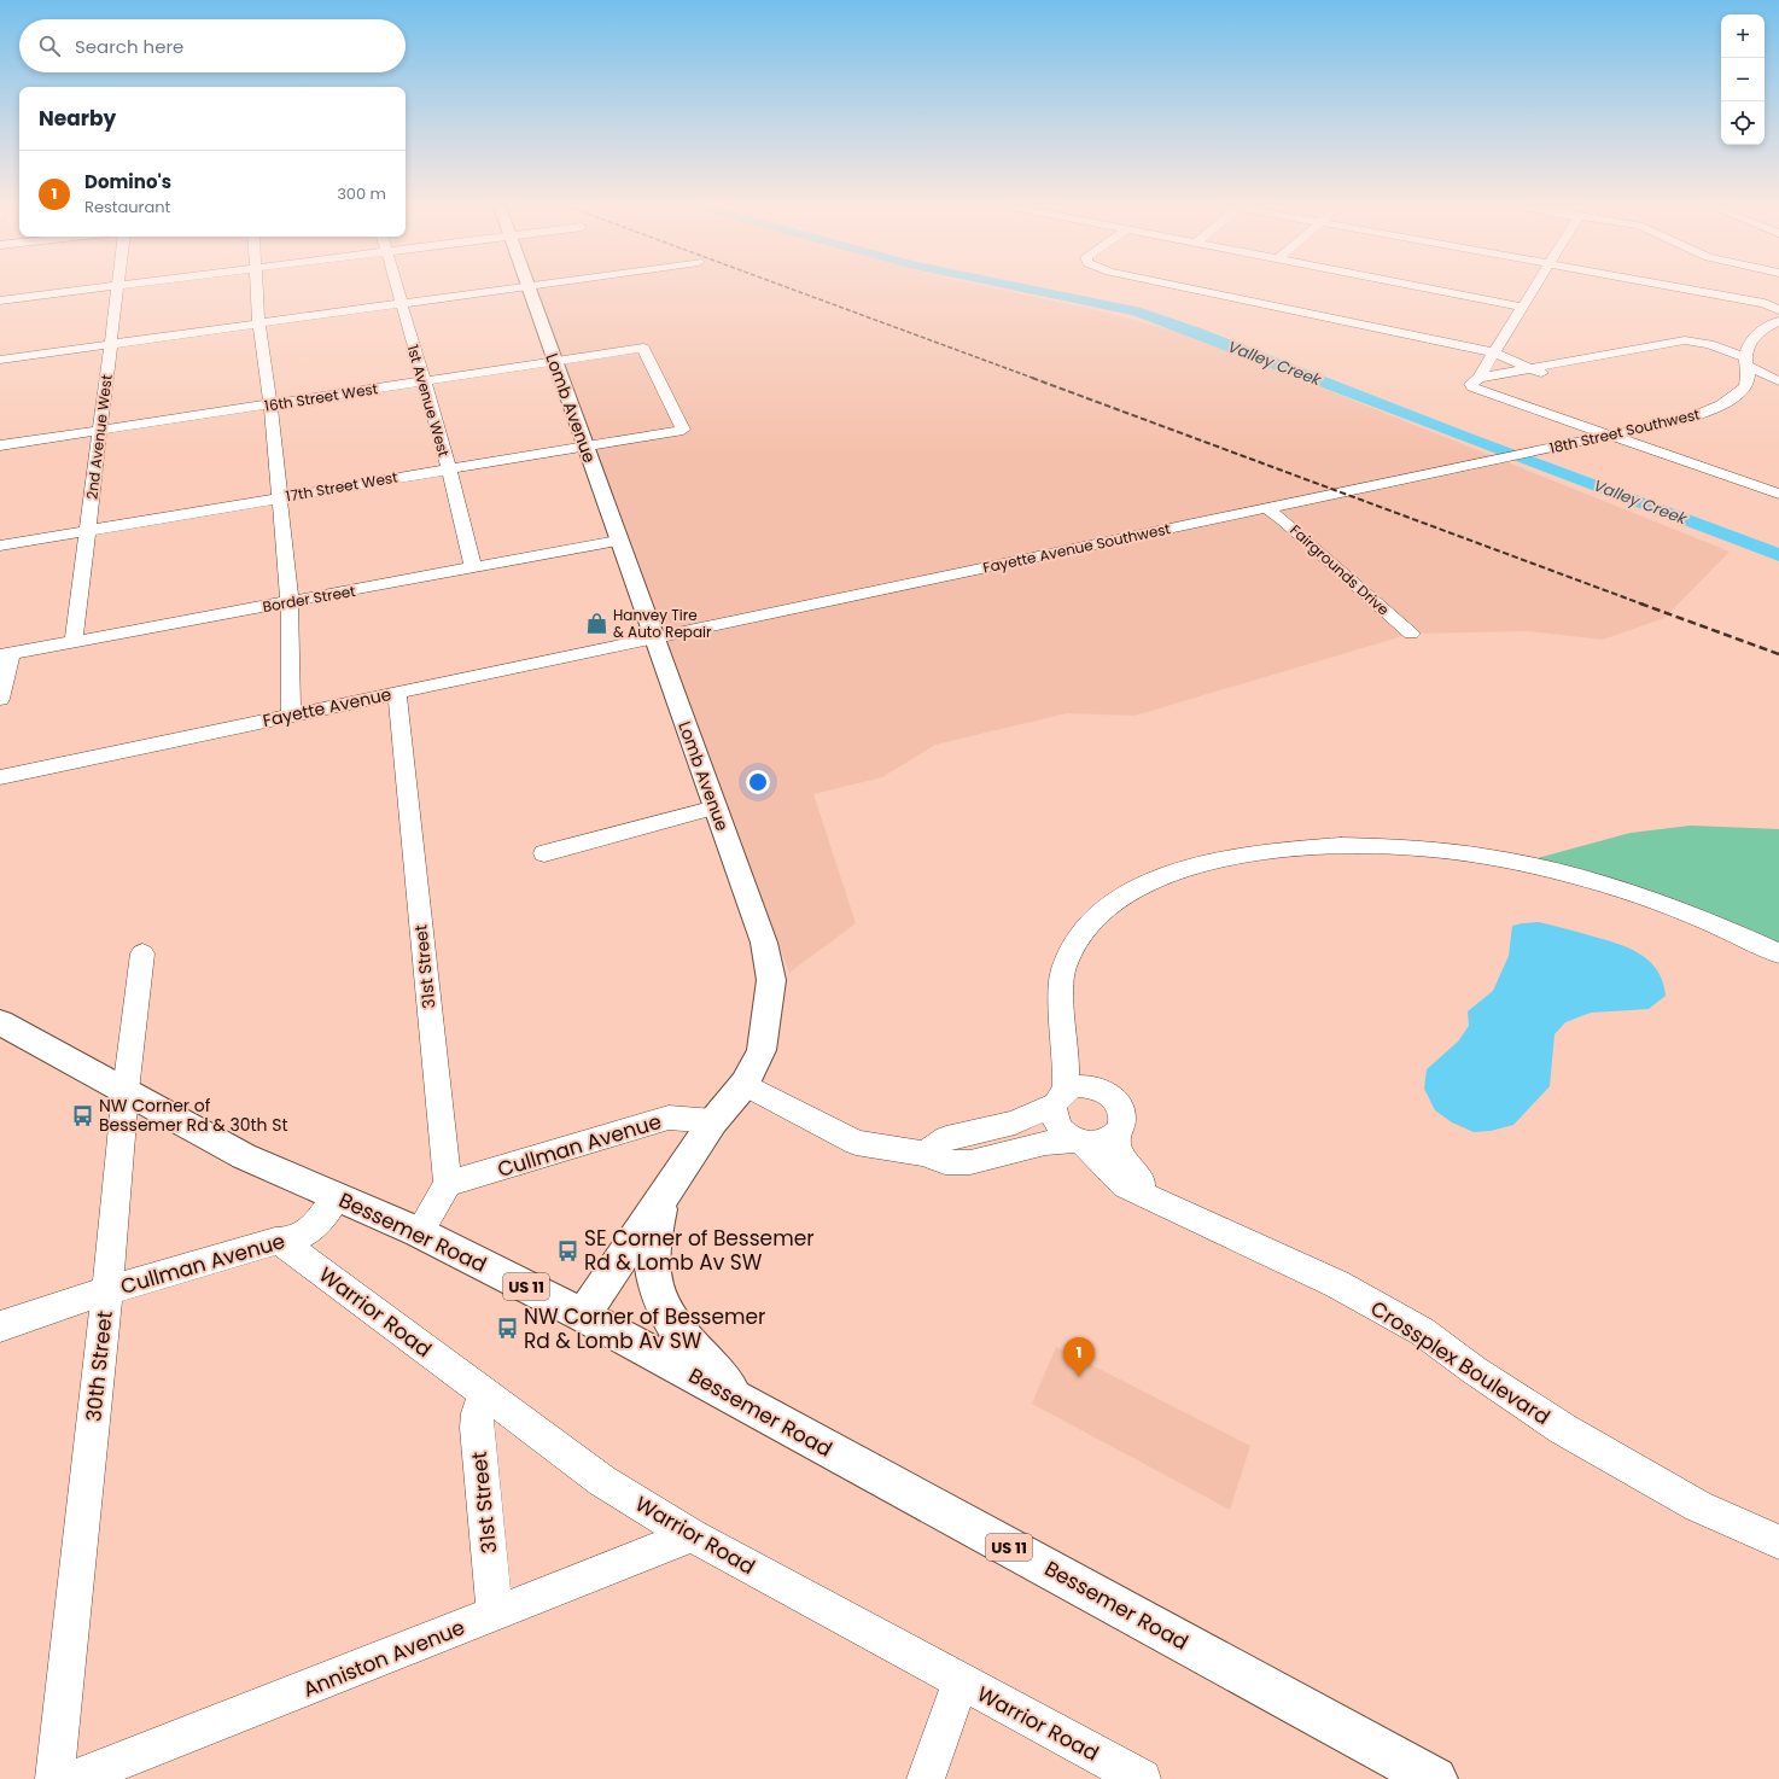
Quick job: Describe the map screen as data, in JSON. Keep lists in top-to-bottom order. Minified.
{"streets":{"main road":["Lomb Avenue","Bessemer Road","US 11"],"street":["16th Street West","1st Avenue West","18th Street Southwest","2nd Avenue West","17th Street West","Fayette Avenue Southwest","Fairgrounds Drive","Border Street","Fayette Avenue","31st Street","Cullman Avenue","Warrior Road","Crossplex Boulevard","30th Street","Anniston Avenue"]},"crossings":[["16th Street West","1st Avenue West"],["16th Street West","Lomb Avenue"],["16th Street West","2nd Avenue West"],["16th Street West","17th Street West"],["1st Avenue West","17th Street West"],["1st Avenue West","Border Street"],["Lomb Avenue","17th Street West"],["Lomb Avenue","Fayette Avenue Southwest"],["Lomb Avenue","Border Street"],["Lomb Avenue","Fayette Avenue"],["Lomb Avenue","Cullman Avenue"],["Lomb Avenue","Bessemer Road"],["18th Street Southwest","Fayette Avenue Southwest"],["2nd Avenue West","17th Street West"],["2nd Avenue West","Border Street"],["Fayette Avenue Southwest","Fairgrounds Drive"],["Fayette Avenue Southwest","Fayette Avenue"],["Fayette Avenue","31st Street"],["31st Street","Cullman Avenue"],["31st Street","Warrior Road"],["31st Street","Anniston Avenue"],["Cullman Avenue","Bessemer Road"],["Cullman Avenue","Warrior Road"],["Cullman Avenue","30th Street"],["Bessemer Road","30th Street"],["Warrior Road","Anniston Avenue"]],"water":["Valley Creek"],"places":{"shop":["Hanvey Tire & Auto Repair"],"bus stop":["NW Corner of Bessemer Rd & 30th St","SE Corner of Bessemer Rd & Lomb Av SW","NW Corner of Bessemer Rd & Lomb Av SW"]},"page":{"map_buttons":["+","−"],"search":"Search here","heading":"Nearby","list":[{"mark":"1","name":"Domino's","note":"Restaurant","value":"300 m"}],"pins":"1"}}
